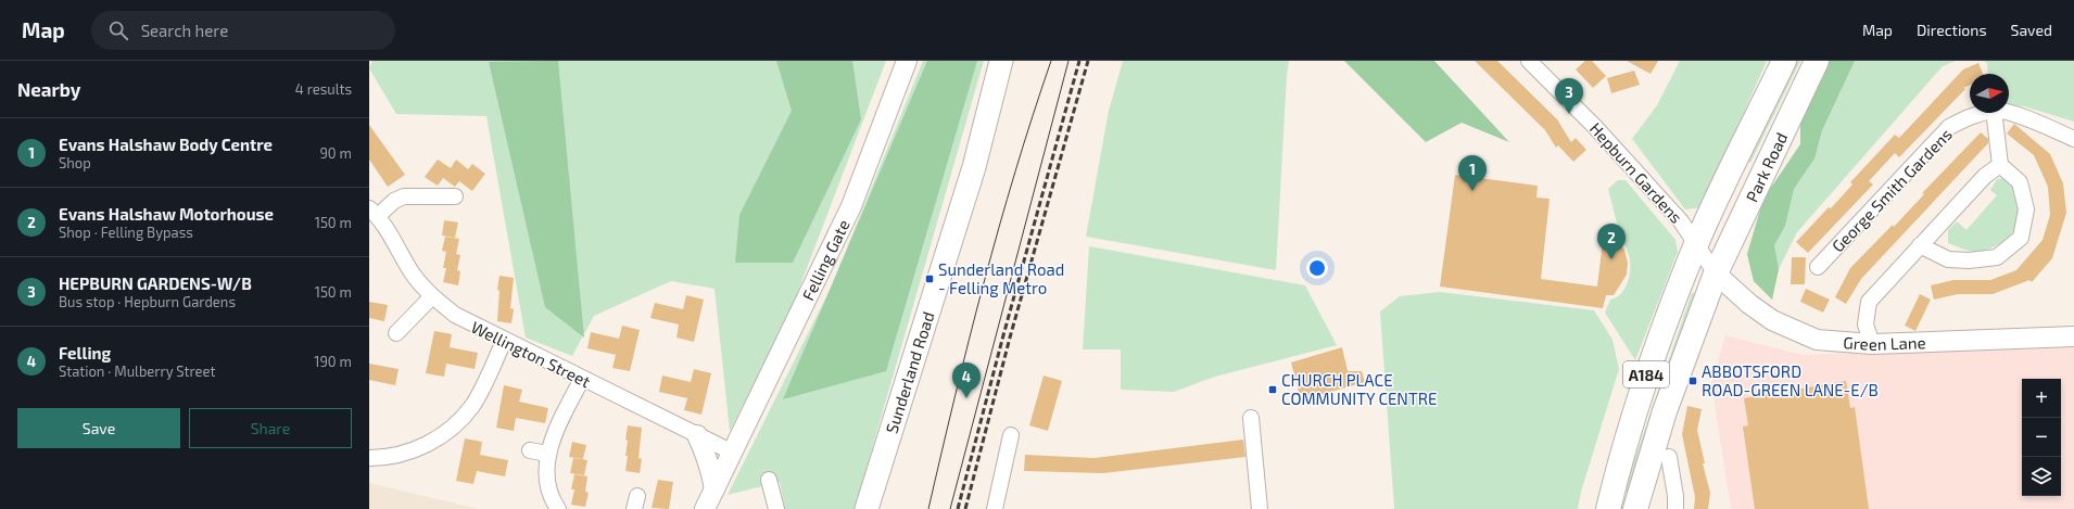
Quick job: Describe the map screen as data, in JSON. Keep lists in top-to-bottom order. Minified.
{"streets":{"highway":["Park Road","A184"],"main road":["Sunderland Road"],"street":["Hepburn Gardens","George Smith Gardens","Felling Gate","Green Lane","Wellington Street"]},"crossings":[["Park Road","Hepburn Gardens"],["Park Road","Green Lane"],["Park Road","A184"],["Hepburn Gardens","Green Lane"],["Hepburn Gardens","A184"],["Felling Gate","Wellington Street"],["Green Lane","A184"]],"places":{"transit":["Sunderland Road - Felling Metro","ABBOTSFORD ROAD-GREEN LANE-E/B","CHURCH PLACE COMMUNITY CENTRE"]},"north":"right","page":{"header":"Map","search":"Search here","nav":["Map","Directions","Saved"],"heading":["Nearby","4 results"],"pins":["3","1","2","4"],"list":[{"mark":"1","name":"Evans Halshaw Body Centre","note":"Shop","value":"90 m"},{"mark":"2","name":"Evans Halshaw Motorhouse","note":"Shop · Felling Bypass","value":"150 m"},{"mark":"3","name":"HEPBURN GARDENS-W/B","note":"Bus stop · Hepburn Gardens","value":"150 m"},{"mark":"4","name":"Felling","note":"Station · Mulberry Street","value":"190 m"}],"map_buttons":["+","−"],"buttons":["Save","Share"]}}
